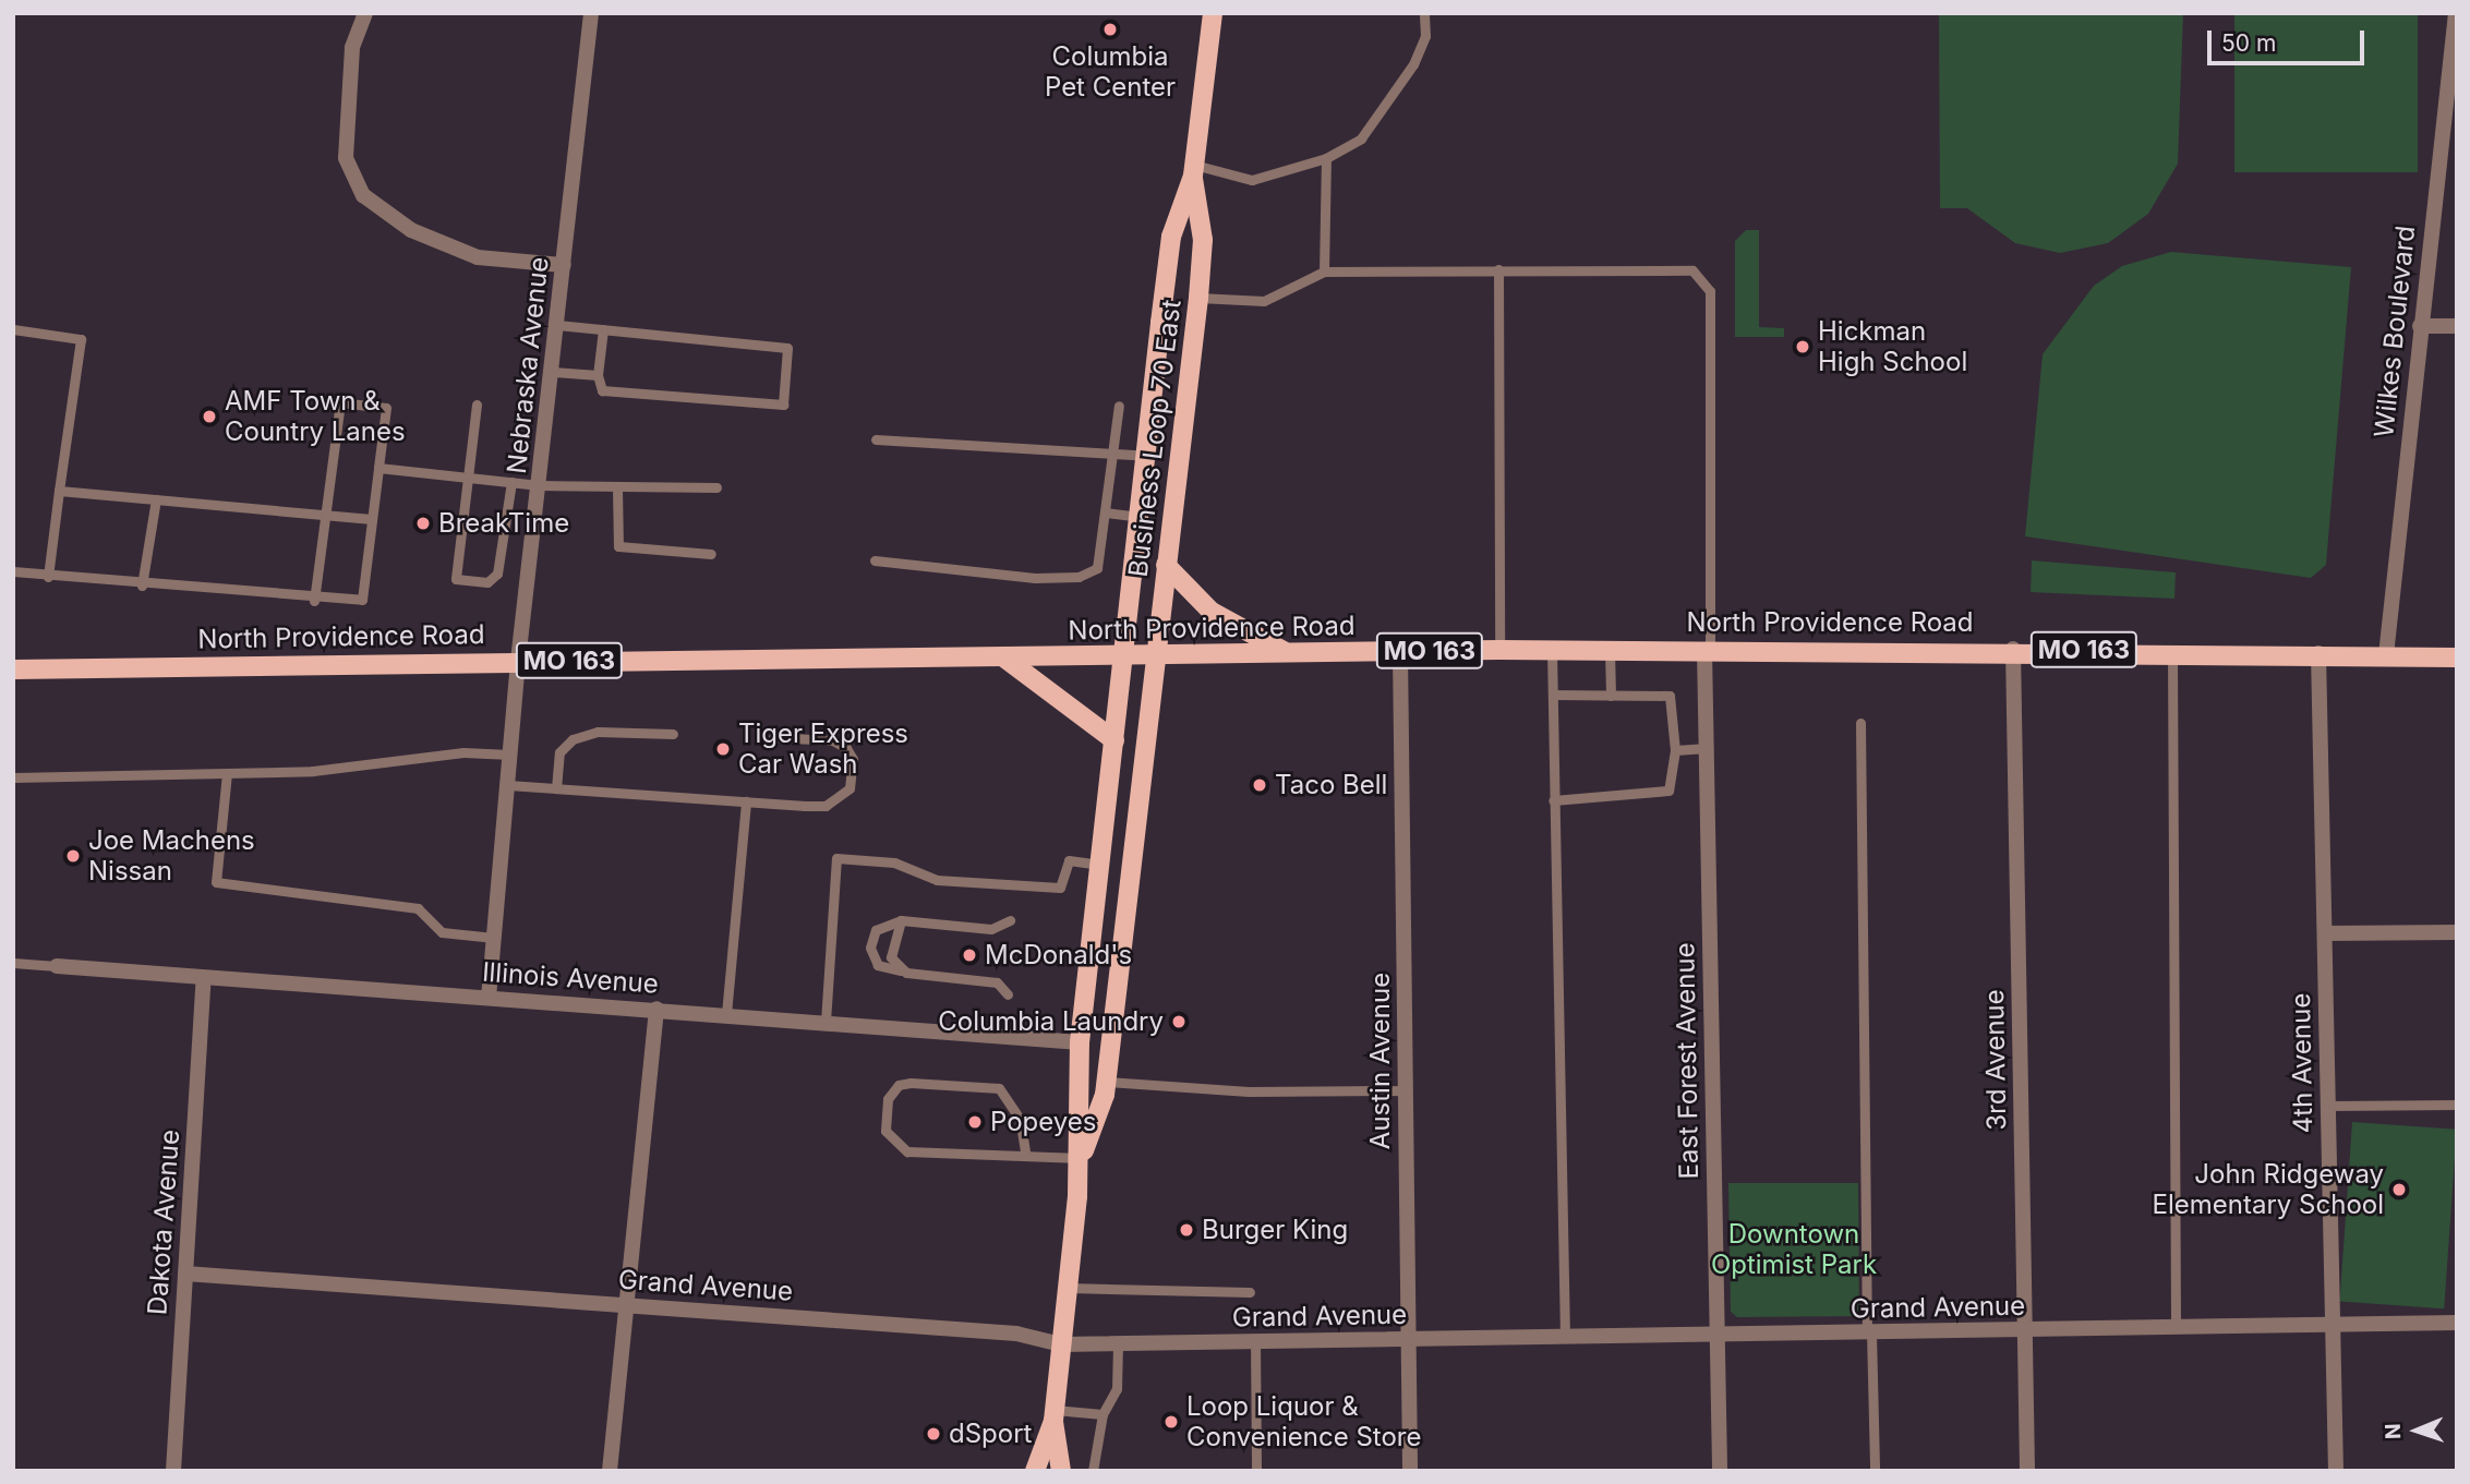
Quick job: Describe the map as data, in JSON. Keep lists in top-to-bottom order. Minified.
{"streets":{"main road":["Business Loop 70 East","North Providence Road","MO 163"],"street":["Wilkes Boulevard","Nebraska Avenue","Illinois Avenue","3rd Avenue","Austin Avenue","East Forest Avenue","4th Avenue","Dakota Avenue","Grand Avenue"]},"crossings":[["Wilkes Boulevard","North Providence Road"],["Nebraska Avenue","North Providence Road"],["Nebraska Avenue","Illinois Avenue"],["Business Loop 70 East","North Providence Road"],["Business Loop 70 East","Illinois Avenue"],["Business Loop 70 East","Grand Avenue"],["North Providence Road","3rd Avenue"],["North Providence Road","Austin Avenue"],["North Providence Road","East Forest Avenue"],["North Providence Road","4th Avenue"],["Illinois Avenue","Dakota Avenue"],["3rd Avenue","Grand Avenue"],["Austin Avenue","Grand Avenue"],["East Forest Avenue","Grand Avenue"],["4th Avenue","Grand Avenue"],["Dakota Avenue","Grand Avenue"]],"parks":["Downtown Optimist Park"],"places":["Columbia Pet Center","Hickman High School","AMF Town & Country Lanes","BreakTime","Tiger Express Car Wash","Taco Bell","Joe Machens Nissan","McDonald's","Columbia Laundry","Popeyes","John Ridgeway Elementary School","Burger King","Loop Liquor & Convenience Store","dSport"],"scale_bar":"50 m","north":"left"}
